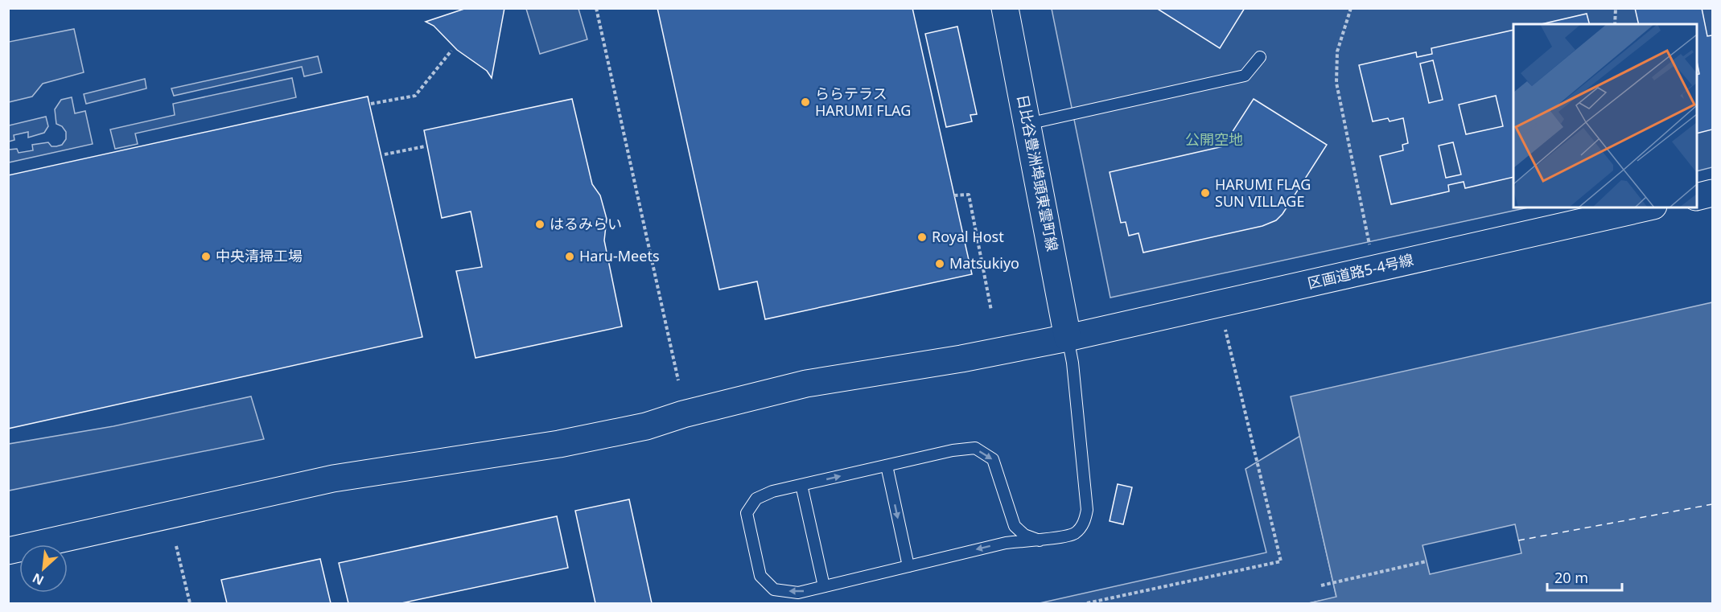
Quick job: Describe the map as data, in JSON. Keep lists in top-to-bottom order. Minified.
{"streets":{"street":["日比谷豊洲埠頭東雲町線","区画道路5-4号線"]},"crossings":[["日比谷豊洲埠頭東雲町線","区画道路5-4号線"]],"parks":["公開空地"],"places":["ららテラス HARUMI FLAG","HARUMI FLAG SUN VILLAGE","はるみらい","Royal Host","中央清掃工場","Haru-Meets","Matsukiyo"],"scale_bar":"20 m","north":"bottom left"}
